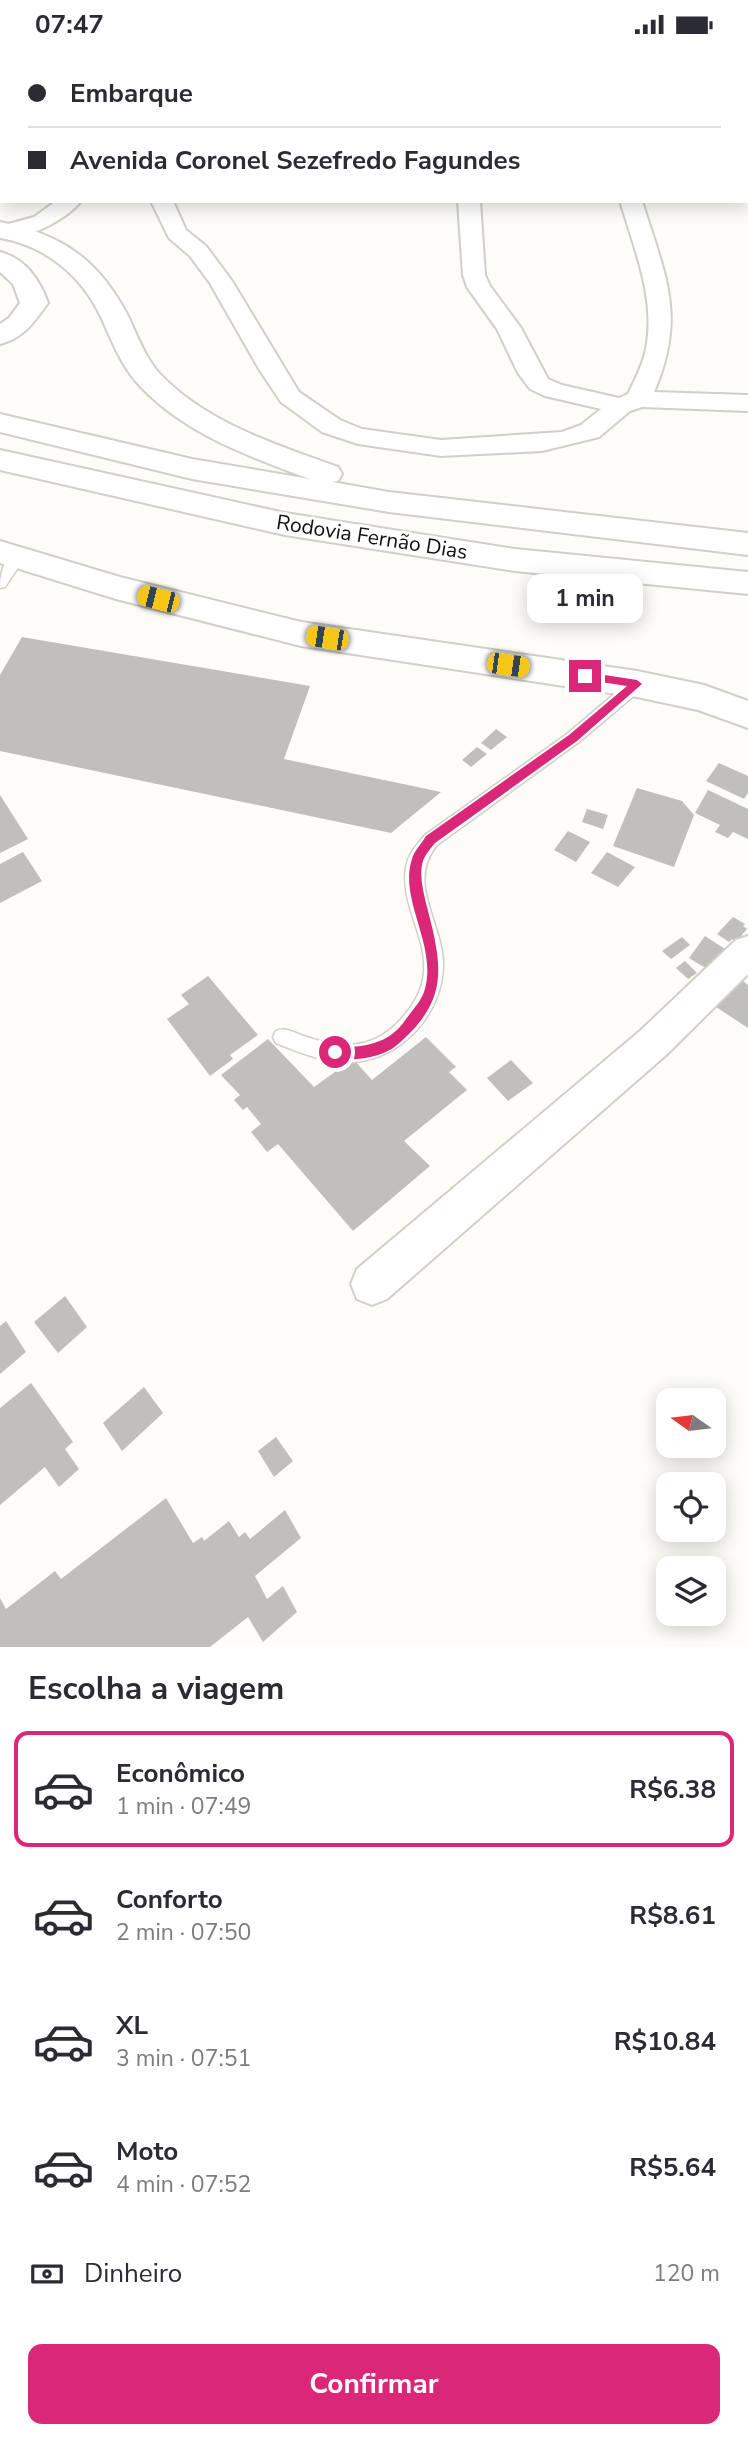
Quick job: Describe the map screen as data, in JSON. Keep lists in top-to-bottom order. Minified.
{"streets":{"main road":["Rodovia Fernão Dias"]},"north":"left","page":{"status":"07:47","banner":["Embarque","Avenida Coronel Sezefredo Fagundes"],"bubble":"1 min","heading":"Escolha a viagem","list":[{"name":"Econômico","note":"1 min · 07:49","value":"R$6.38"},{"name":"Conforto","note":"2 min · 07:50","value":"R$8.61"},{"name":"XL","note":"3 min · 07:51","value":"R$10.84"},{"name":"Moto","note":"4 min · 07:52","value":"R$5.64"}],"pay":["Dinheiro","120 m"],"buttons":"Confirmar"}}
